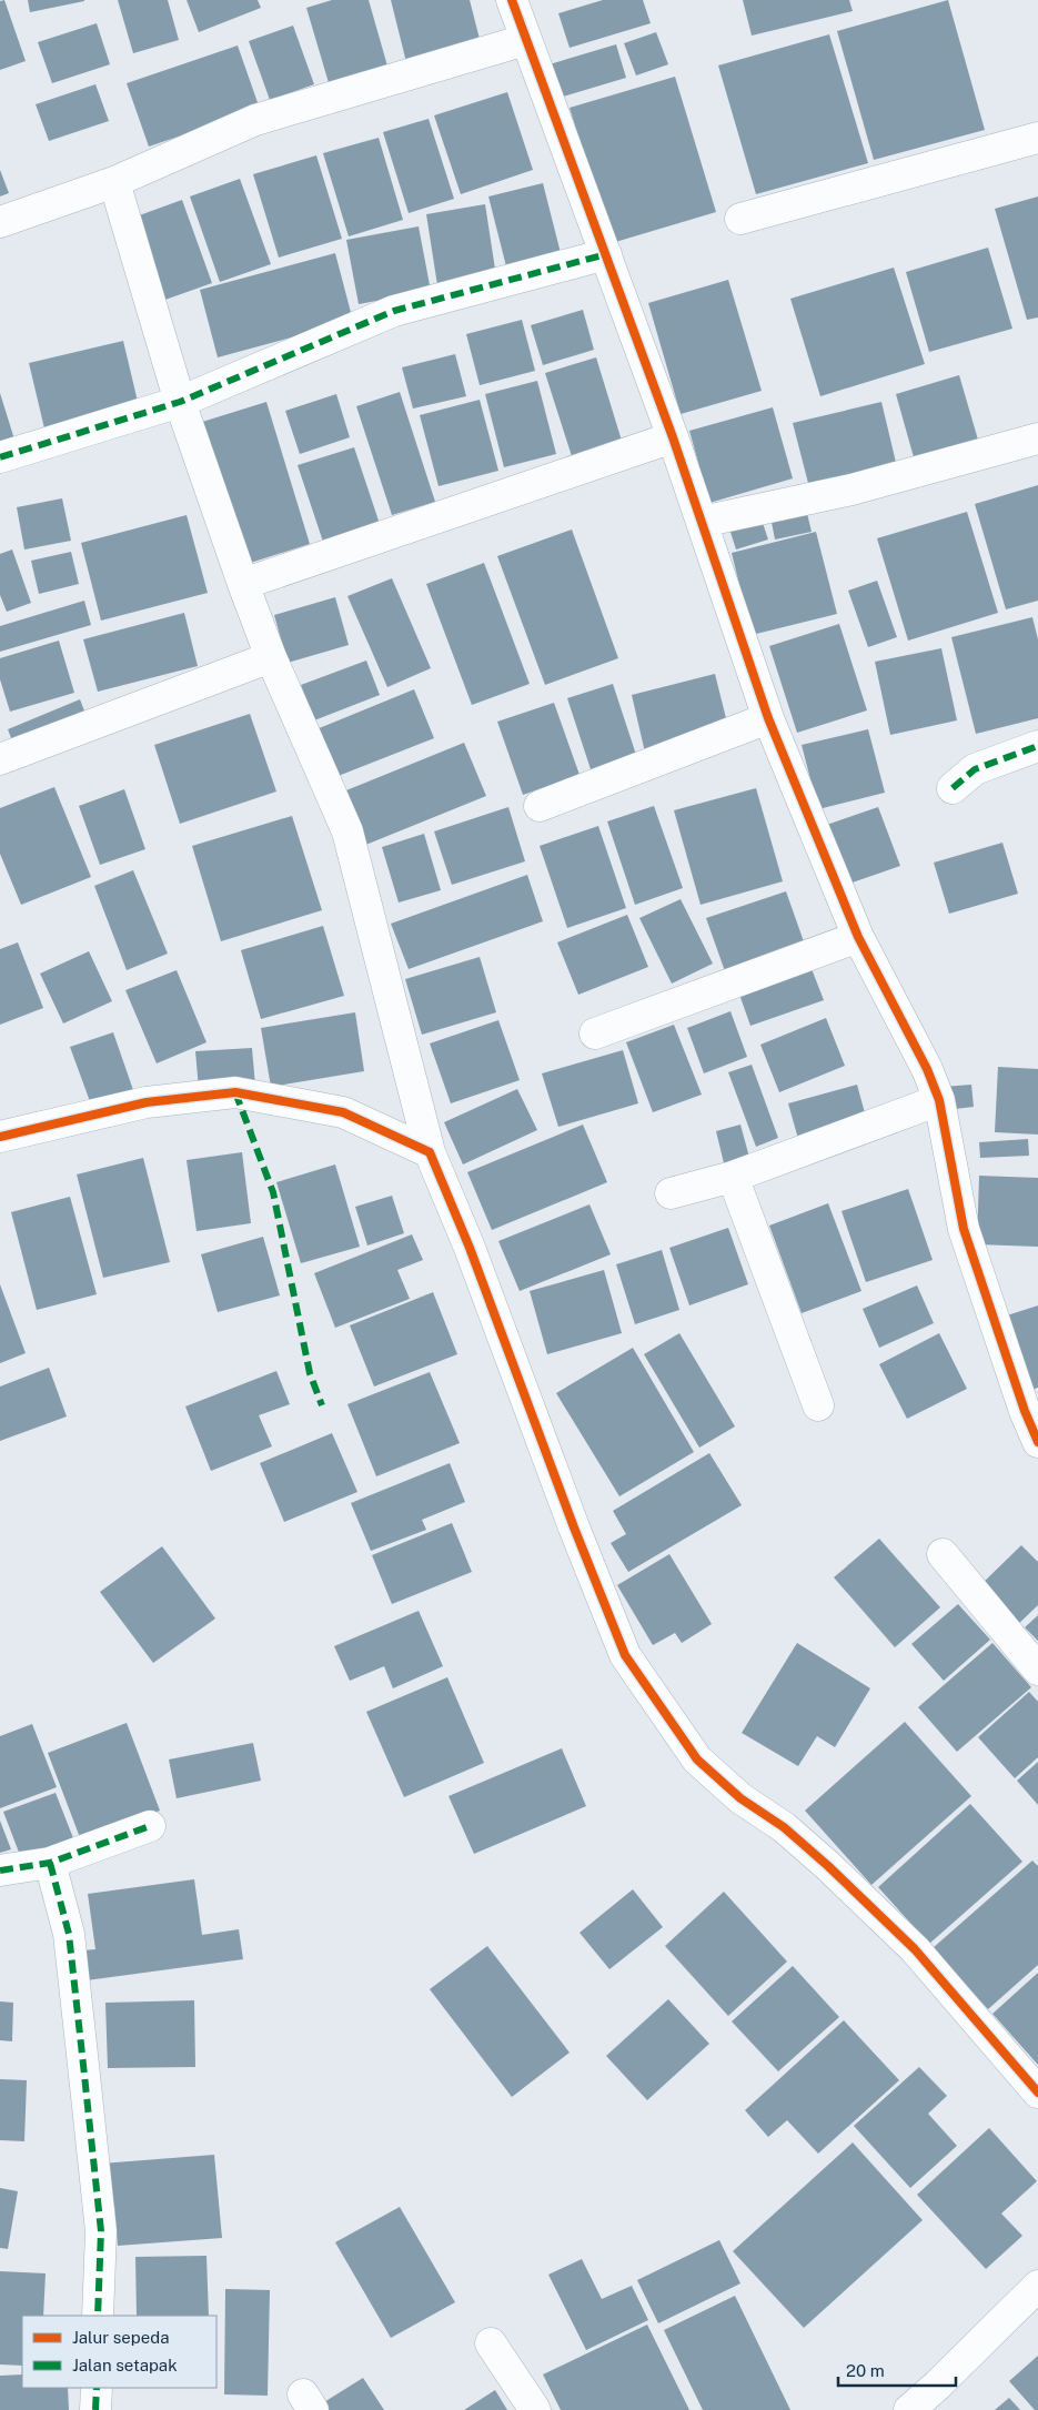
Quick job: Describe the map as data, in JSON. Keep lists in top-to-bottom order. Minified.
{"legend":["Jalur sepeda","Jalan setapak"],"scale_bar":"20 m"}
